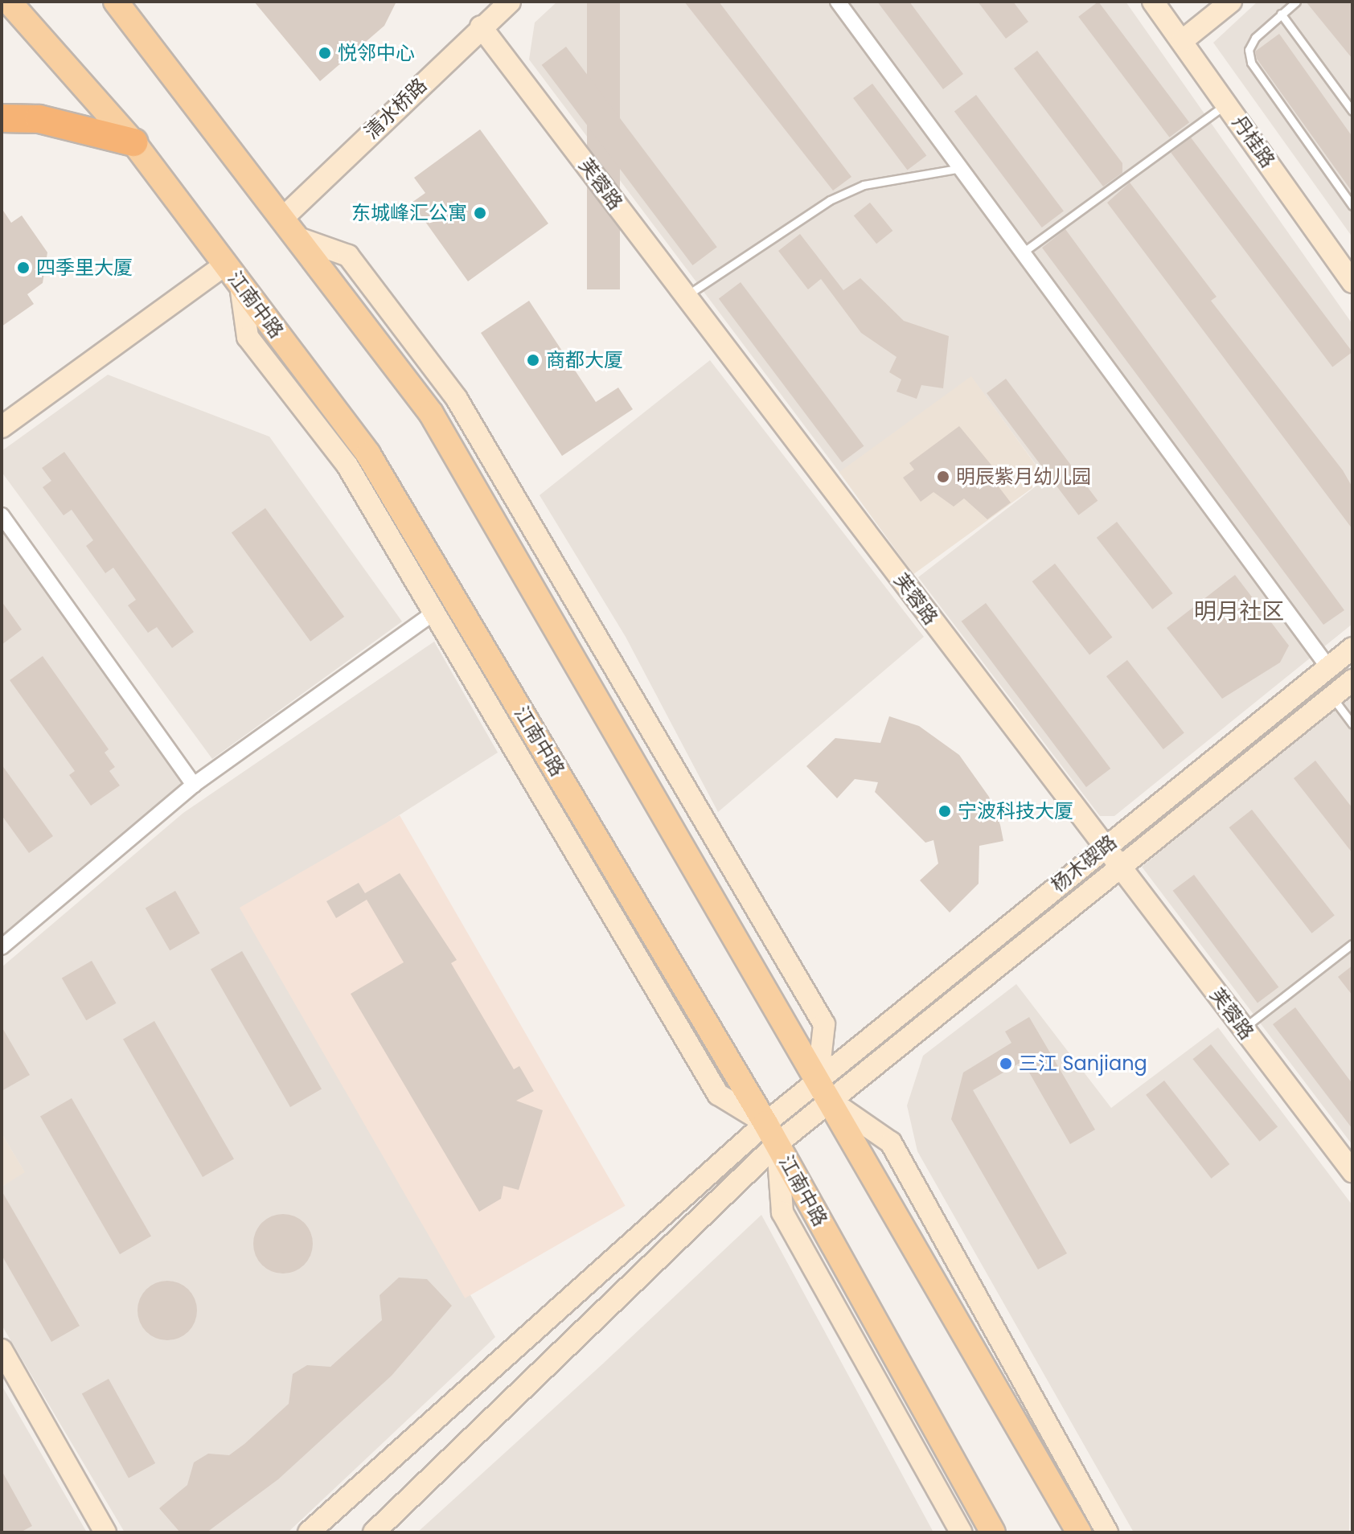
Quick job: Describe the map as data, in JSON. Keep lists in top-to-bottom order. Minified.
{"streets":{"main road":["清水桥路","丹桂路","芙蓉路","江南中路","杨木碶路"]},"crossings":[["清水桥路","芙蓉路"],["芙蓉路","杨木碶路"],["江南中路","杨木碶路"]],"districts":["明月社区"],"places":["悦邻中心","东城峰汇公寓","四季里大厦","商都大厦","明辰紫月幼儿园","宁波科技大厦","三江 Sanjiang"]}
